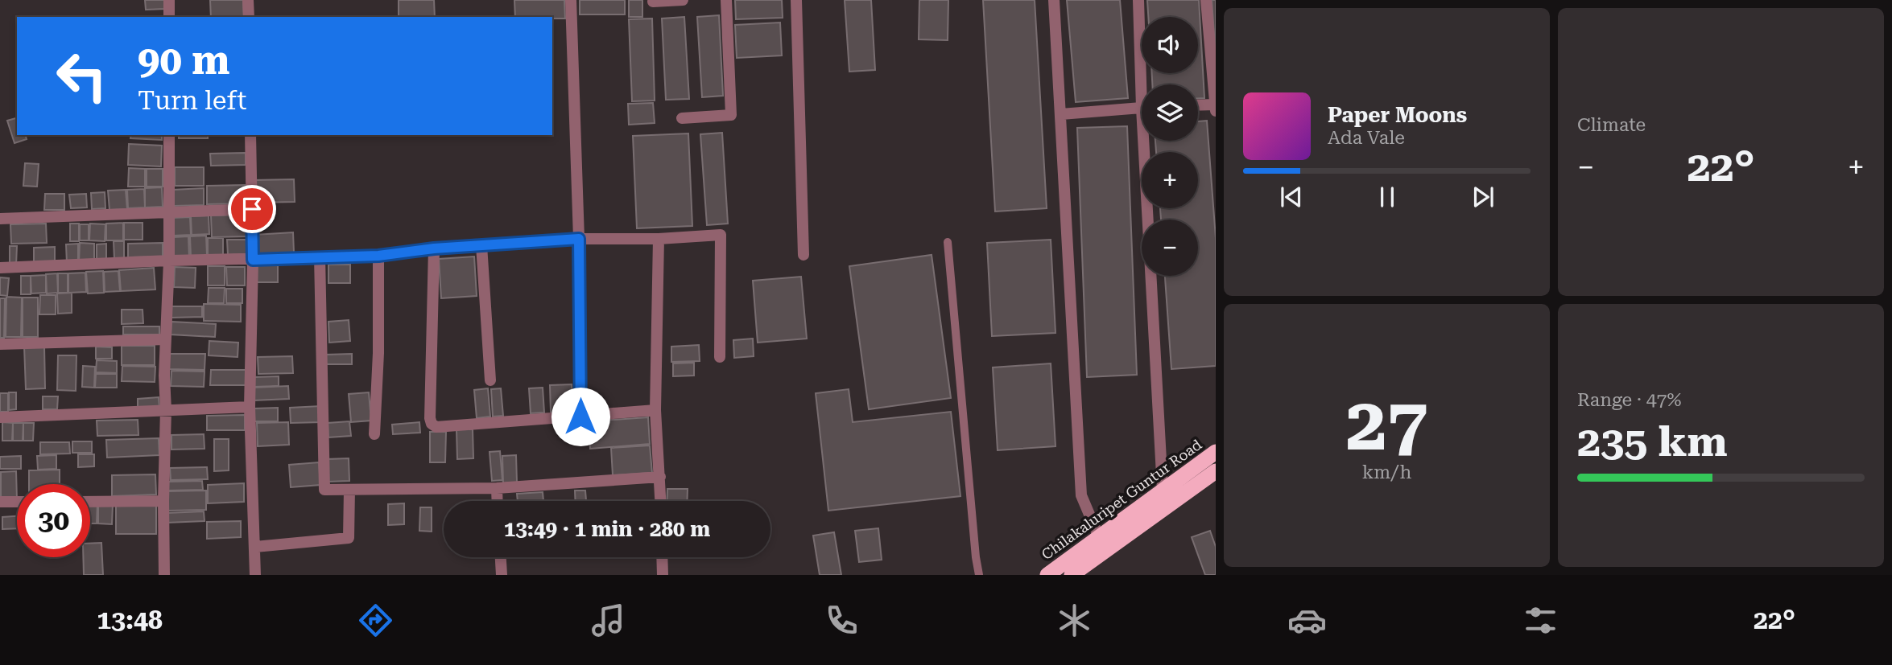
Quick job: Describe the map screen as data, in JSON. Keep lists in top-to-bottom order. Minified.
{"streets":{"highway":["Chilakaluripet Guntur Road"]},"page":{"tile":["Climate",["27","km/h"],["Range · 47%","235 km"]],"map_buttons":["+","−"],"turn":["90 m","Turn left"],"song":["Paper Moons","Ada Vale"],"heat":["−","22°","+"],"limit":"30","trip":"13:49 · 1 min · 280 m","tabs":["13:48","22°"]}}
